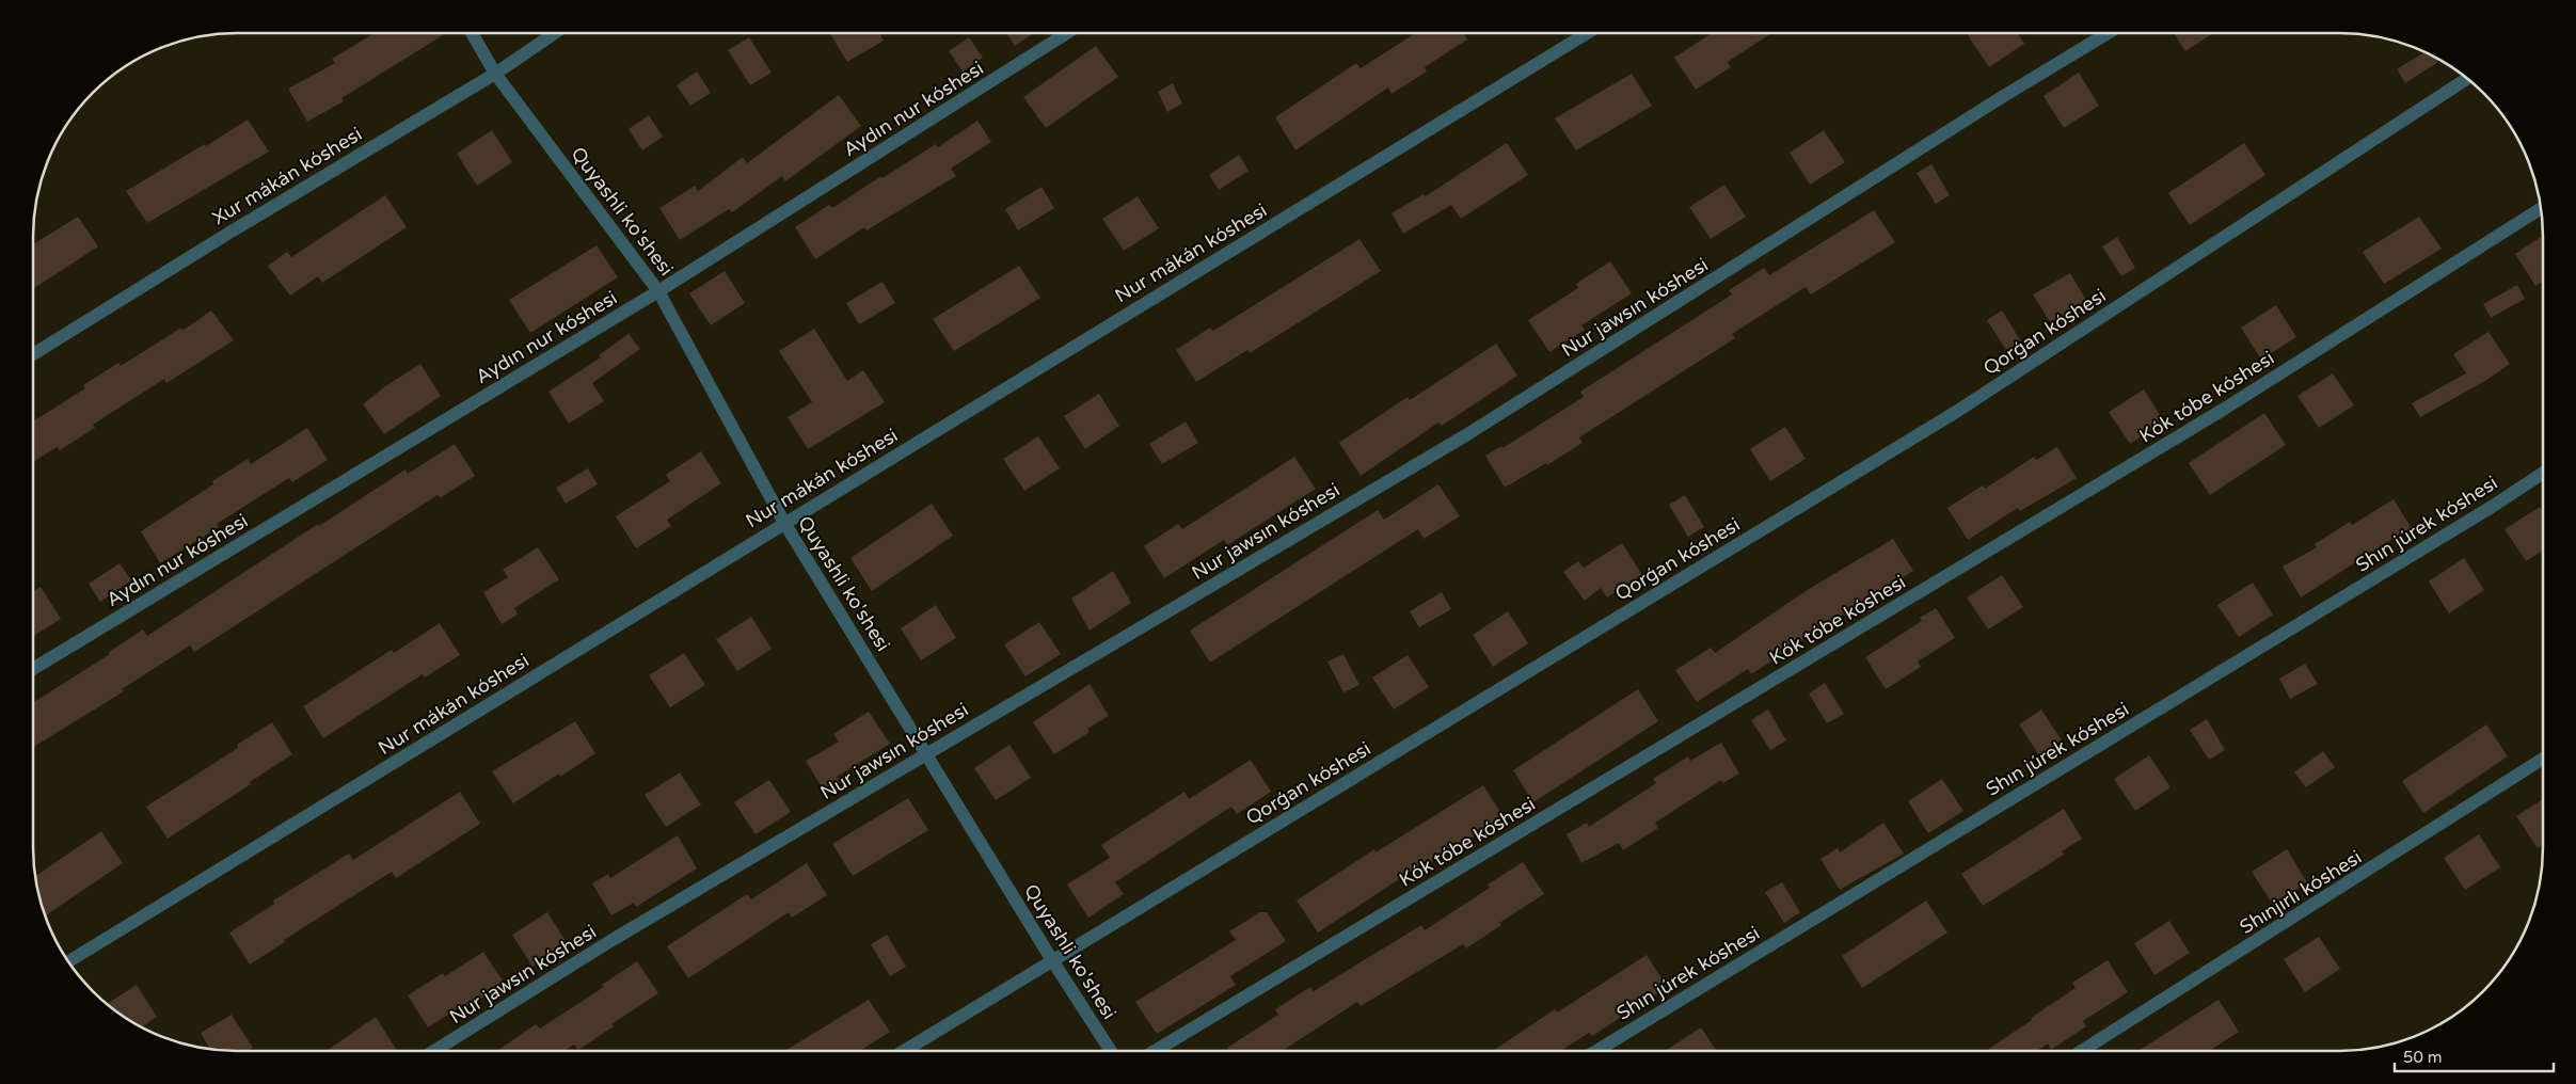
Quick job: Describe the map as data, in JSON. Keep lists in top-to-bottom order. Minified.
{"streets":{"street":["Aydın nur kóshesi","Xur mákán kóshesi","Quyashli ko'shesi","Nur mákán kóshesi","Nur jawsın kóshesi","Qorǵan kóshesi","Kók tóbe kóshesi","Shın júrek kóshesi","Shınjırlı kóshesi"]},"crossings":[["Aydın nur kóshesi","Quyashli ko'shesi"],["Xur mákán kóshesi","Quyashli ko'shesi"],["Quyashli ko'shesi","Nur mákán kóshesi"],["Quyashli ko'shesi","Nur jawsın kóshesi"],["Quyashli ko'shesi","Qorǵan kóshesi"]],"scale_bar":"50 m"}
